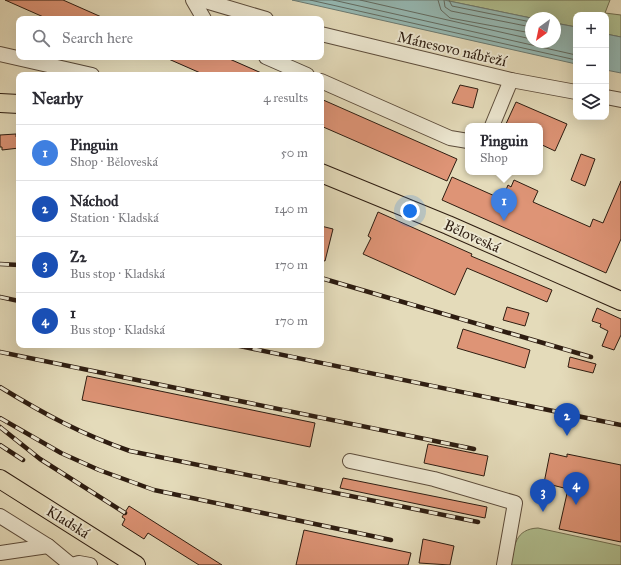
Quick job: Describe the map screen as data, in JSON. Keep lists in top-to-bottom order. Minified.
{"streets":{"main road":["Běloveská","Kladská"],"street":["Mánesovo nábřeží"]},"north":"bottom left","page":{"map_buttons":["+","−"],"search":"Search here","heading":["Nearby","4 results"],"popup":["Pinguin","Shop"],"list":[{"mark":"1","name":"Pinguin","note":"Shop · Běloveská","value":"50 m"},{"mark":"2","name":"Náchod","note":"Station · Kladská","value":"140 m"},{"mark":"3","name":"Z2","note":"Bus stop · Kladská","value":"170 m"},{"mark":"4","name":"1","note":"Bus stop · Kladská","value":"170 m"}],"pins":["1","2","4","3"]}}
